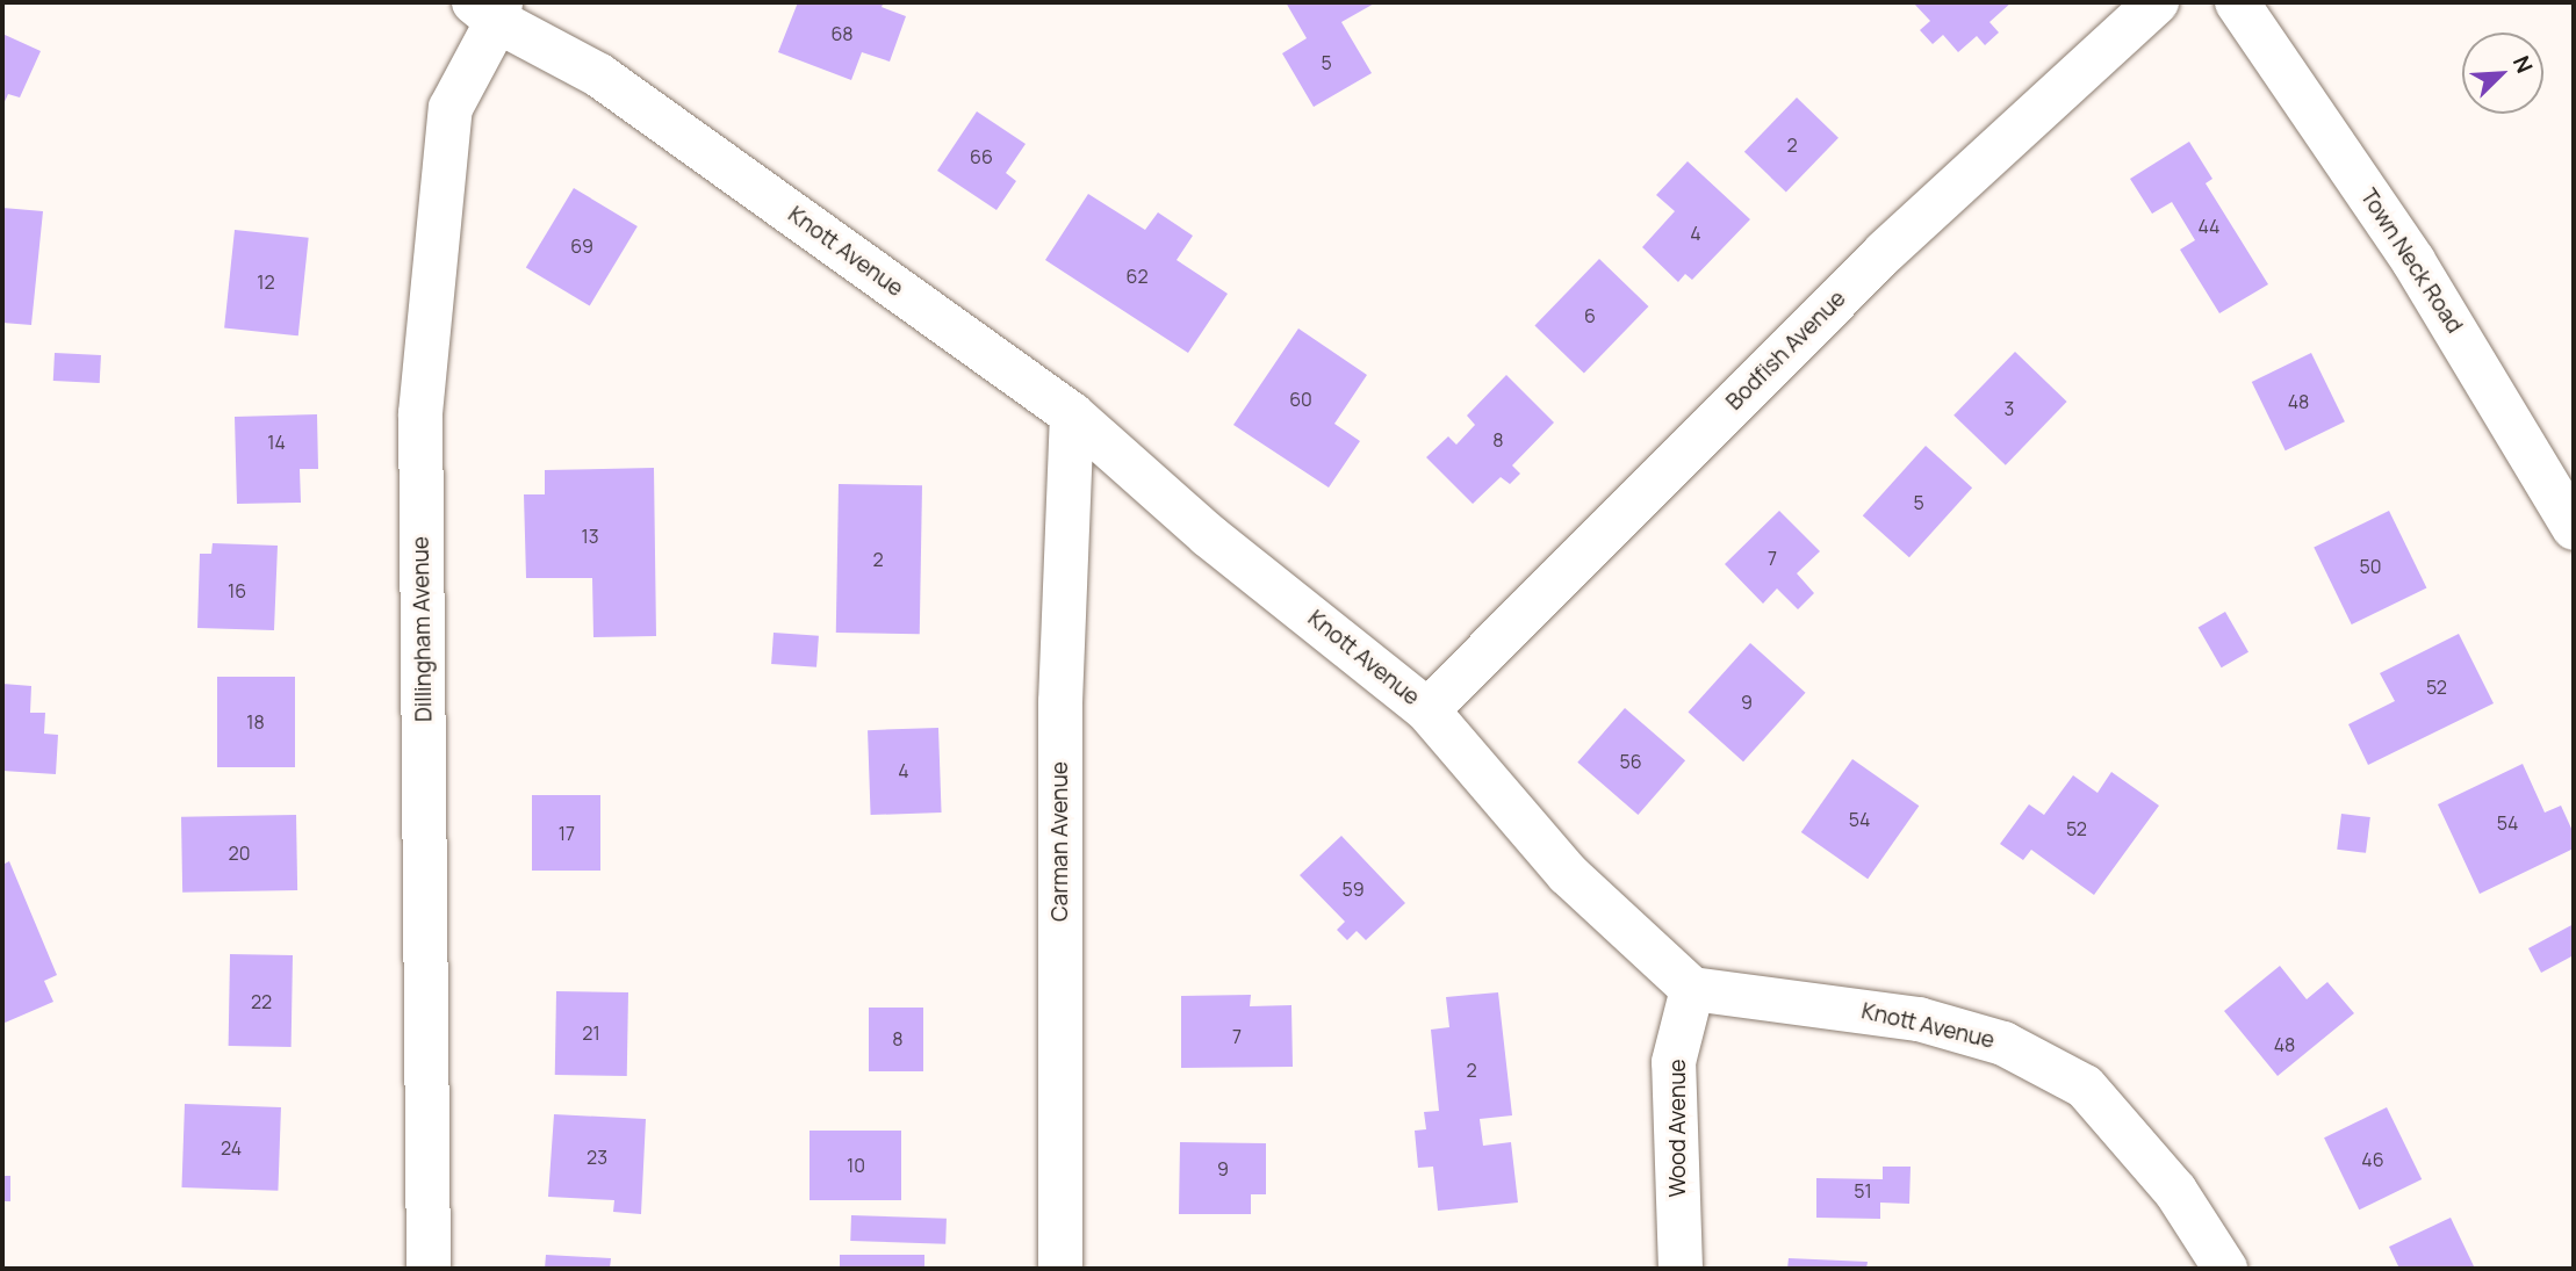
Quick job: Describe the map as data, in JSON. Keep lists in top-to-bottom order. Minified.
{"streets":{"street":["Knott Avenue","Town Neck Road","Bodfish Avenue","Dillingham Avenue","Carman Avenue","Wood Avenue"]},"crossings":[["Knott Avenue","Bodfish Avenue"],["Knott Avenue","Dillingham Avenue"],["Knott Avenue","Carman Avenue"],["Knott Avenue","Wood Avenue"]],"house_numbers":["68","5","2","66","44","4","69","62","12","6","60","48","3","8","14","5","13","7","2","50","16","52","9","18","56","4","54","54","52","17","20","59","22","21","7","8","48","2","24","23","46","10","9","51"],"north":"top right"}
